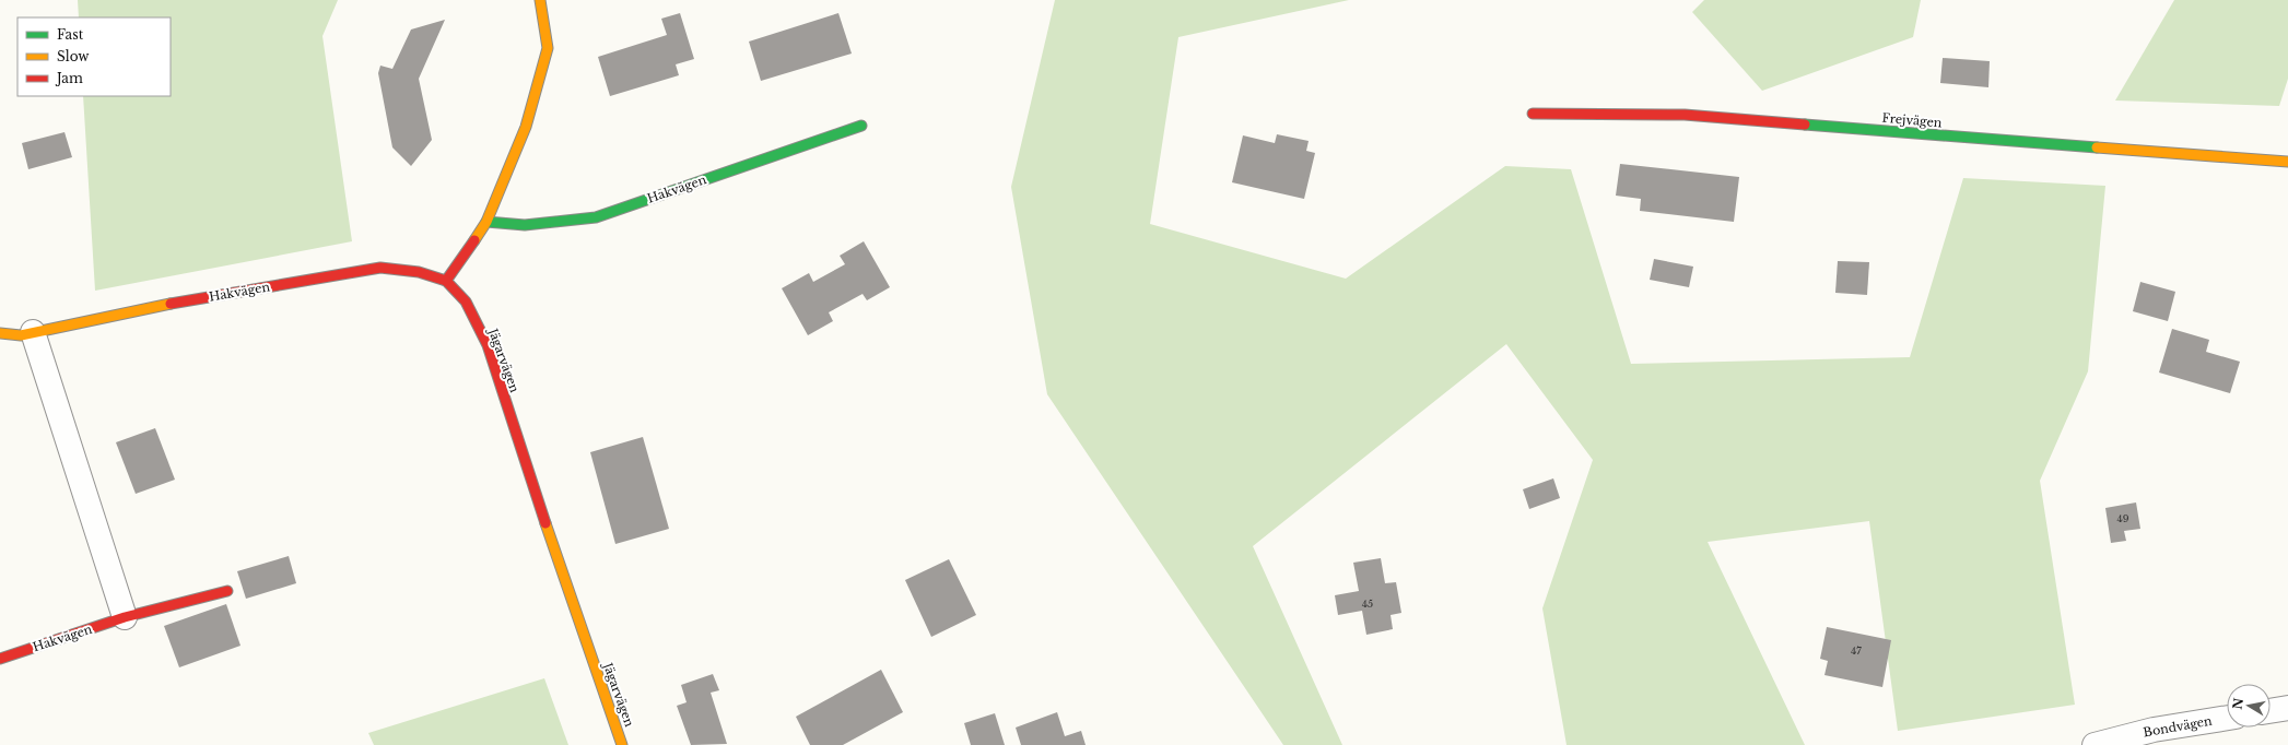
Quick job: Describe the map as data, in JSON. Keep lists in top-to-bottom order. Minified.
{"streets":{"street":["Frejvägen","Hakvägen","Jägarvägen","Bondvägen"]},"crossings":[["Hakvägen","Jägarvägen"]],"house_numbers":["49","45","47"],"legend":["Fast","Slow","Jam"],"north":"left"}
